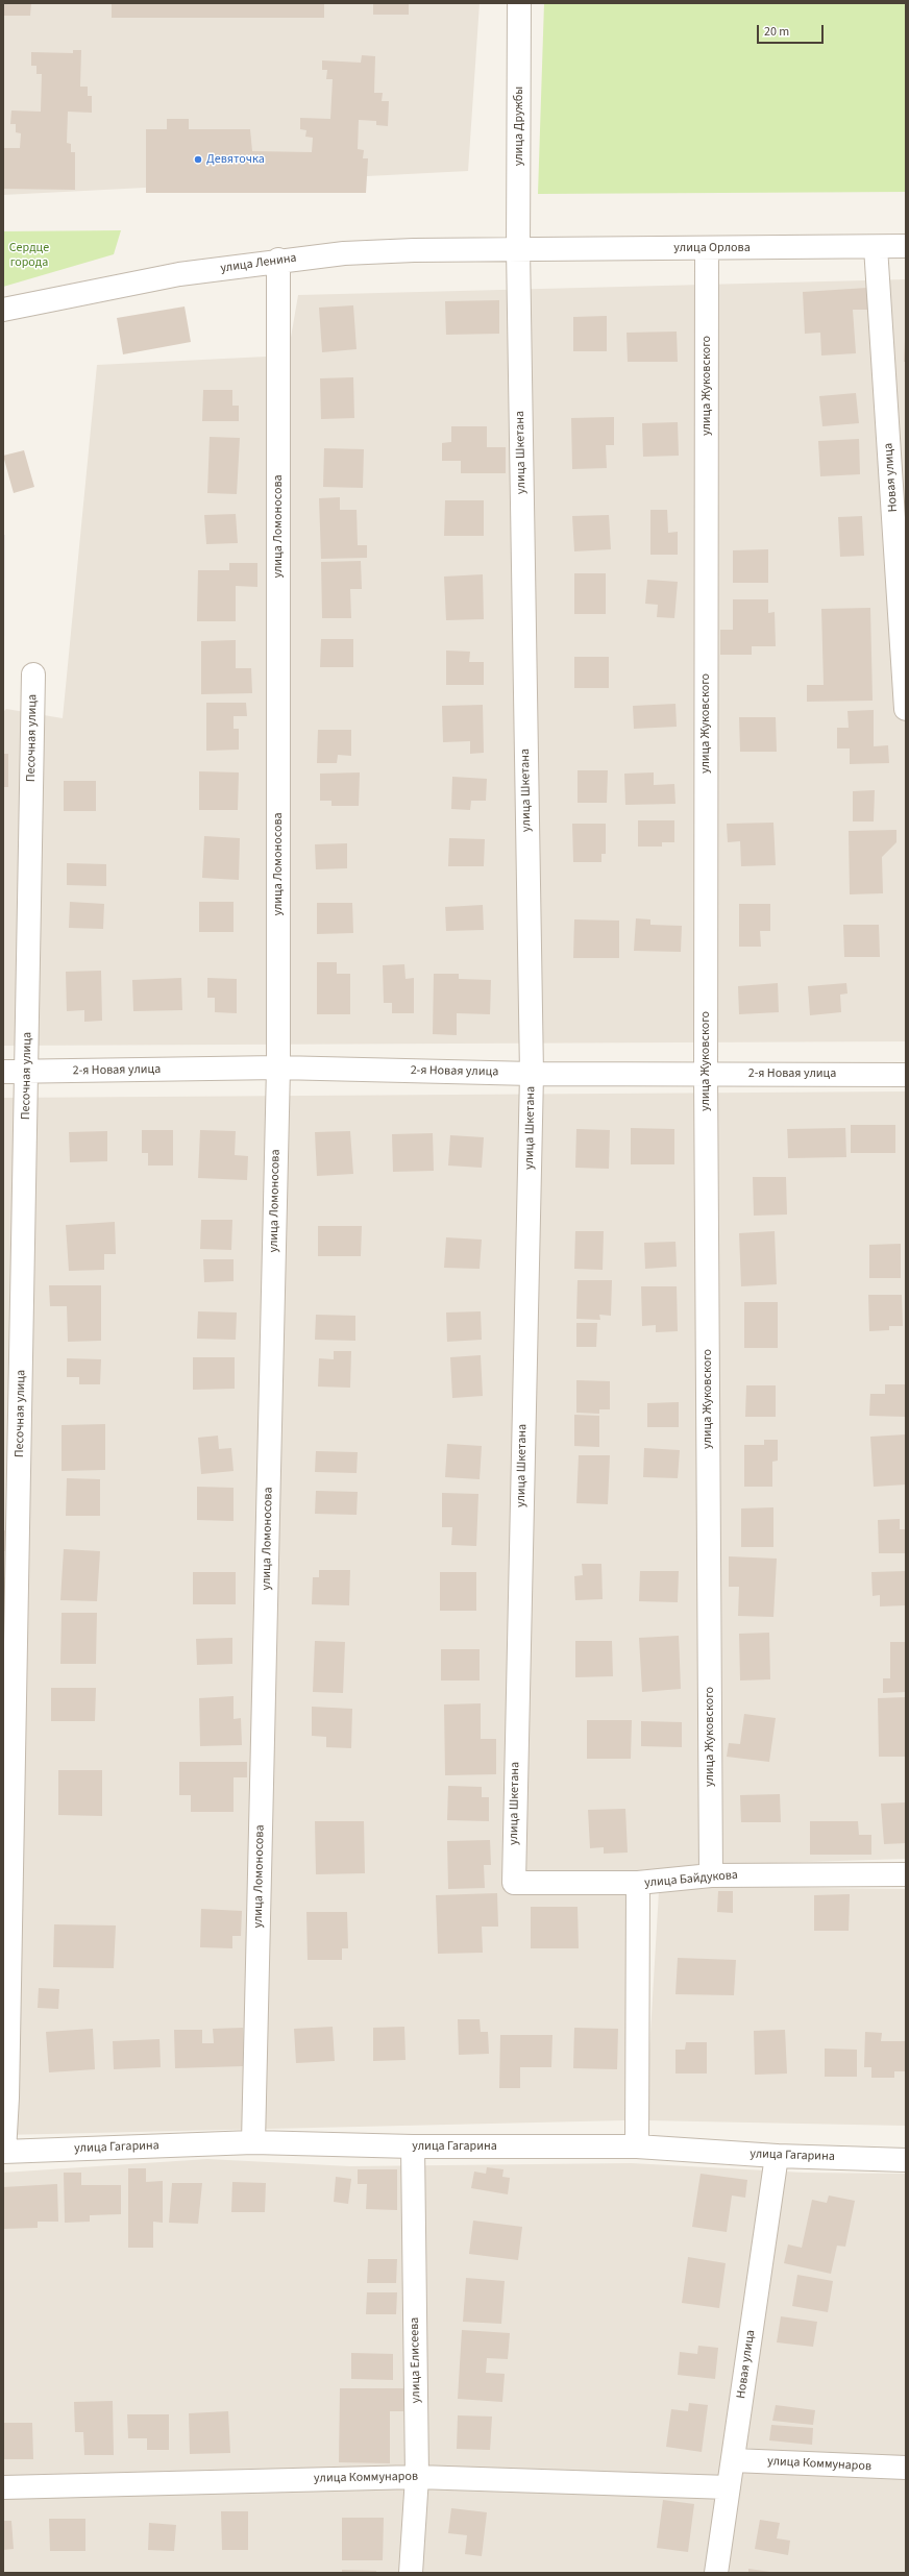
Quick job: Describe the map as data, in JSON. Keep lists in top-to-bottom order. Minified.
{"streets":{"street":["улица Дружбы","улица Орлова","улица Ленина","улица Жуковского","улица Шкетана","Новая улица","улица Ломоносова","Песочная улица","2-я Новая улица","улица Байдукова","улица Гагарина","улица Елисеева","улица Коммунаров"]},"crossings":[["улица Дружбы","улица Орлова"],["улица Дружбы","улица Ленина"],["улица Дружбы","улица Шкетана"],["улица Орлова","улица Ленина"],["улица Орлова","улица Жуковского"],["улица Орлова","улица Шкетана"],["улица Орлова","Новая улица"],["улица Ленина","улица Шкетана"],["улица Ленина","улица Ломоносова"],["улица Жуковского","2-я Новая улица"],["улица Жуковского","улица Байдукова"],["улица Шкетана","2-я Новая улица"],["улица Шкетана","улица Байдукова"],["Новая улица","улица Гагарина"],["Новая улица","улица Коммунаров"],["улица Ломоносова","2-я Новая улица"],["улица Ломоносова","улица Гагарина"],["Песочная улица","2-я Новая улица"],["Песочная улица","улица Гагарина"],["улица Байдукова","улица Гагарина"],["улица Гагарина","улица Елисеева"],["улица Елисеева","улица Коммунаров"]],"parks":["Сердце города"],"places":["Девяточка"],"scale_bar":"20 m"}
